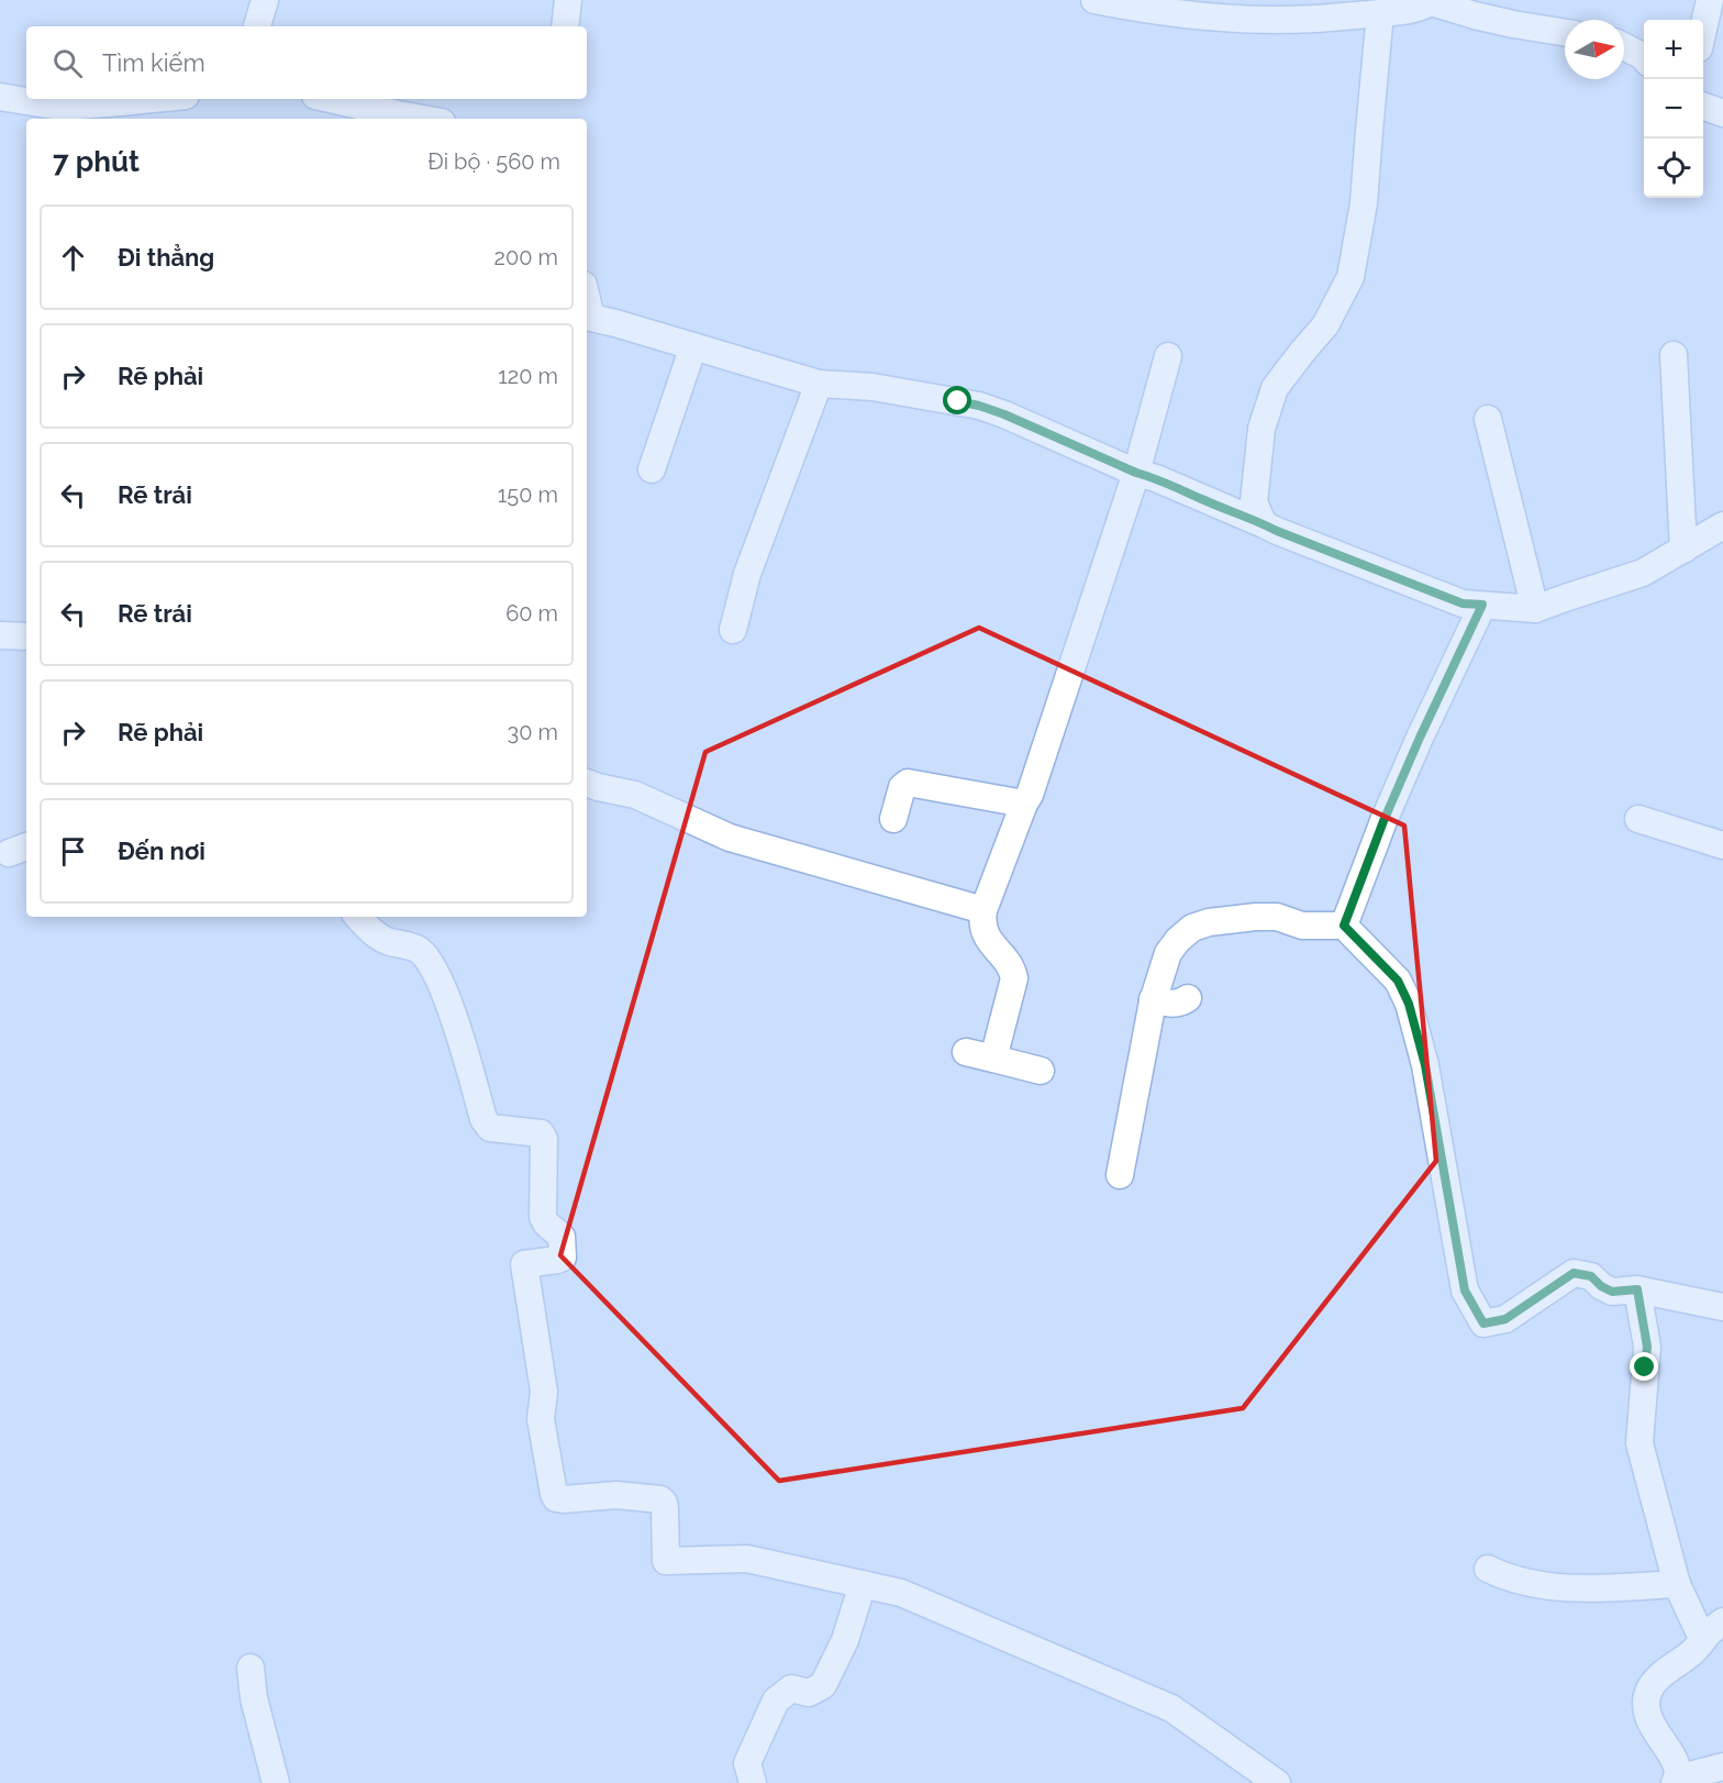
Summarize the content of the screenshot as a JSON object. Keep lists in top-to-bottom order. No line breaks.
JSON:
{"north":"right","page":{"map_buttons":["+","−"],"search":"Tìm kiếm","heading":["7 phút","Đi bộ · 560 m"],"list":[["Đi thẳng","200 m"],["Rẽ phải","120 m"],["Rẽ trái","150 m"],["Rẽ trái","60 m"],["Rẽ phải","30 m"],"Đến nơi"]}}
